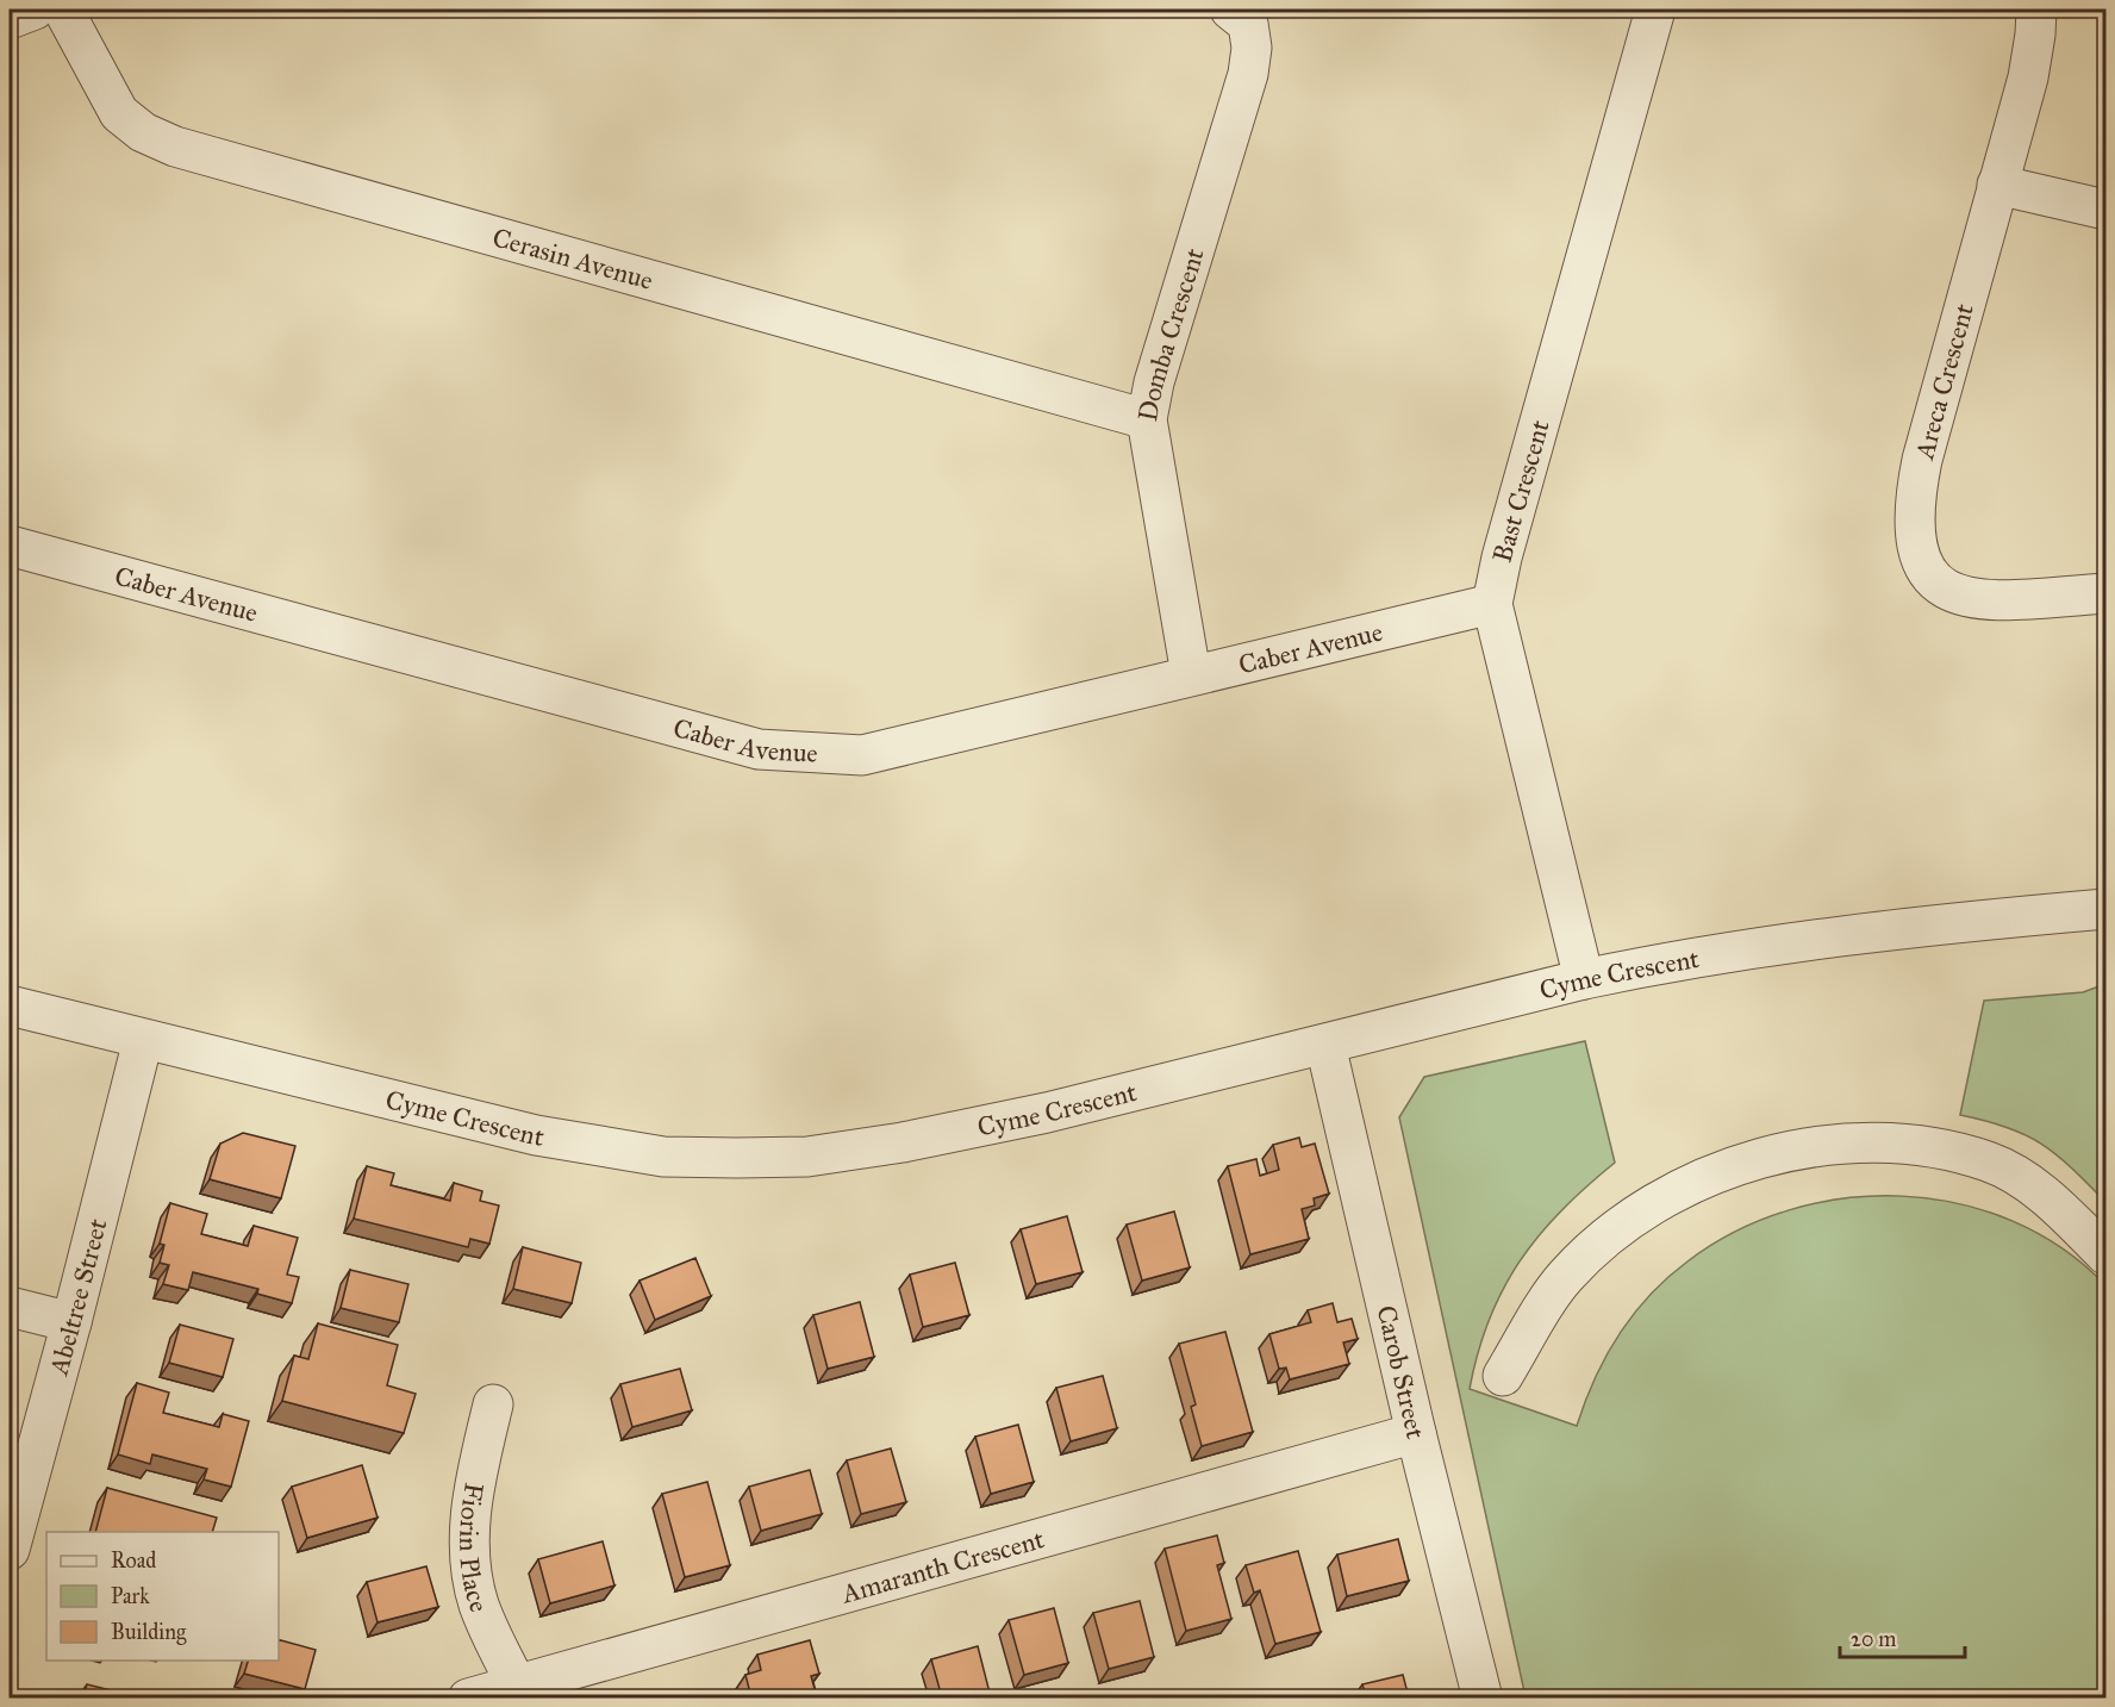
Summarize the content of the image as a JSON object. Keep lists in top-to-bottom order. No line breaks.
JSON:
{"streets":{"street":["Cerasin Avenue","Domba Crescent","Areca Crescent","Bast Crescent","Caber Avenue","Cyme Crescent","Abeltree Street","Carob Street","Fiorin Place","Amaranth Crescent"]},"crossings":[["Cerasin Avenue","Domba Crescent"],["Domba Crescent","Caber Avenue"],["Bast Crescent","Caber Avenue"],["Bast Crescent","Cyme Crescent"],["Cyme Crescent","Abeltree Street"],["Cyme Crescent","Carob Street"],["Carob Street","Amaranth Crescent"],["Fiorin Place","Amaranth Crescent"]],"legend":["Road","Park","Building"],"scale_bar":"20 m"}
